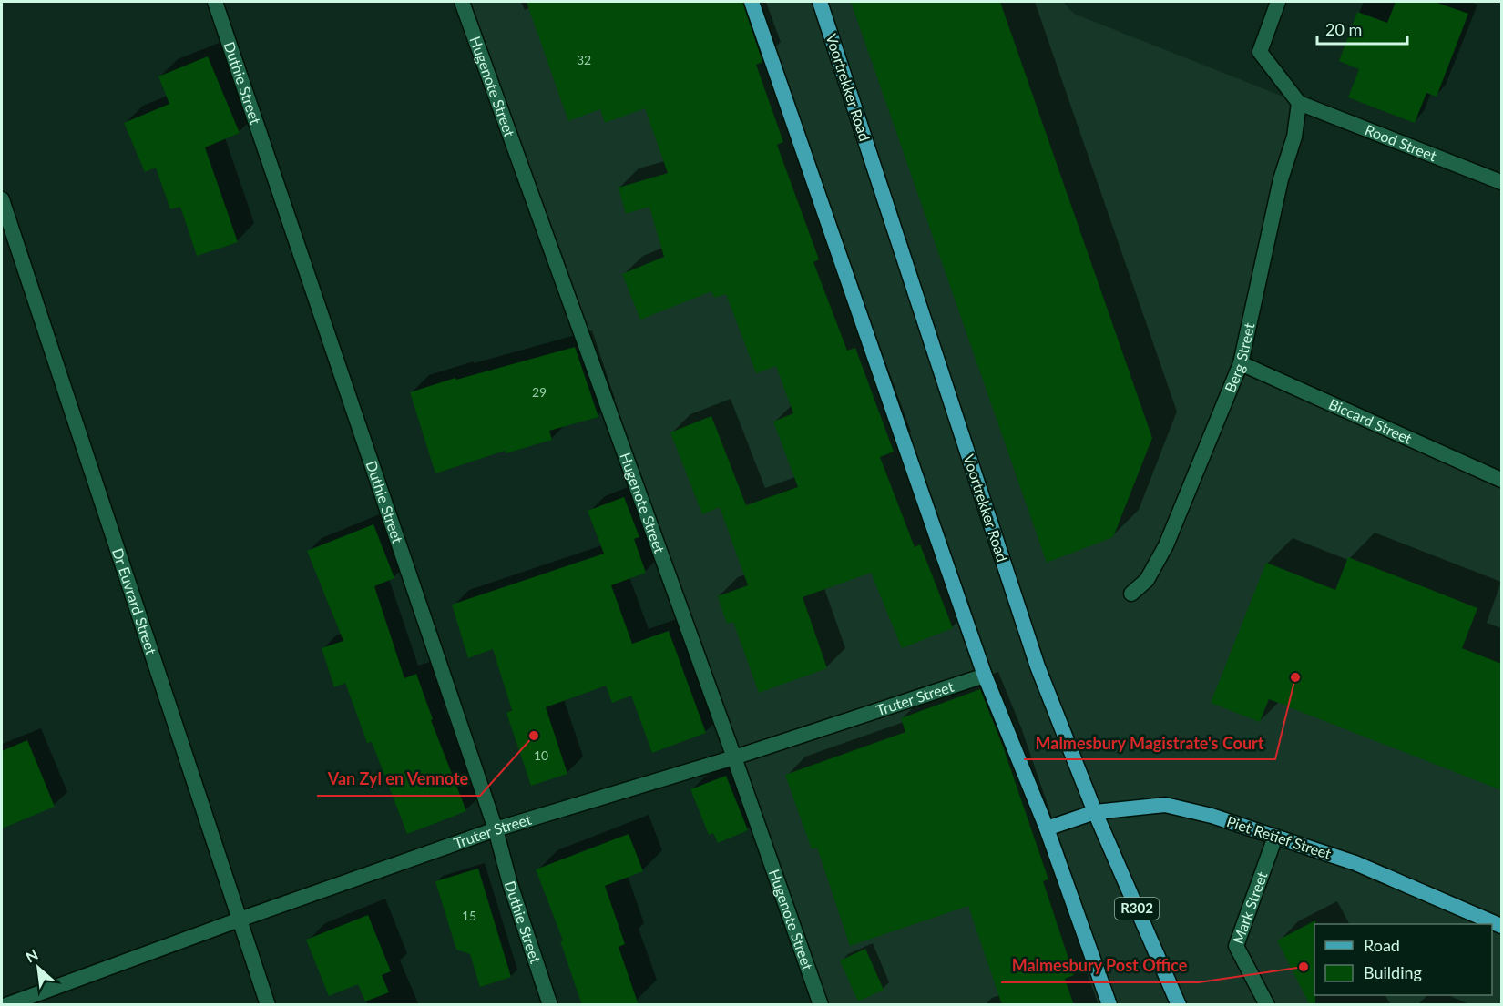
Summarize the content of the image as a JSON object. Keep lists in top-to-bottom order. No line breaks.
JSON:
{"streets":{"main road":["Voortrekker Road","Piet Retief Street","R302"],"street":["Duthie Street","Hugenote Street","Rood Street","Berg Street","Biccard Street","Dr Euvrard Street","Truter Street","Mark Street"]},"crossings":[["Duthie Street","Truter Street"],["Hugenote Street","Truter Street"],["Voortrekker Road","Piet Retief Street"],["Rood Street","Berg Street"],["Berg Street","Biccard Street"],["Dr Euvrard Street","Truter Street"],["Piet Retief Street","Mark Street"]],"places":["Malmesbury Magistrate's Court","Van Zyl en Vennote","Malmesbury Post Office"],"house_numbers":["32","29","10","15"],"legend":["Road","Building"],"scale_bar":"20 m","north":"top left"}
